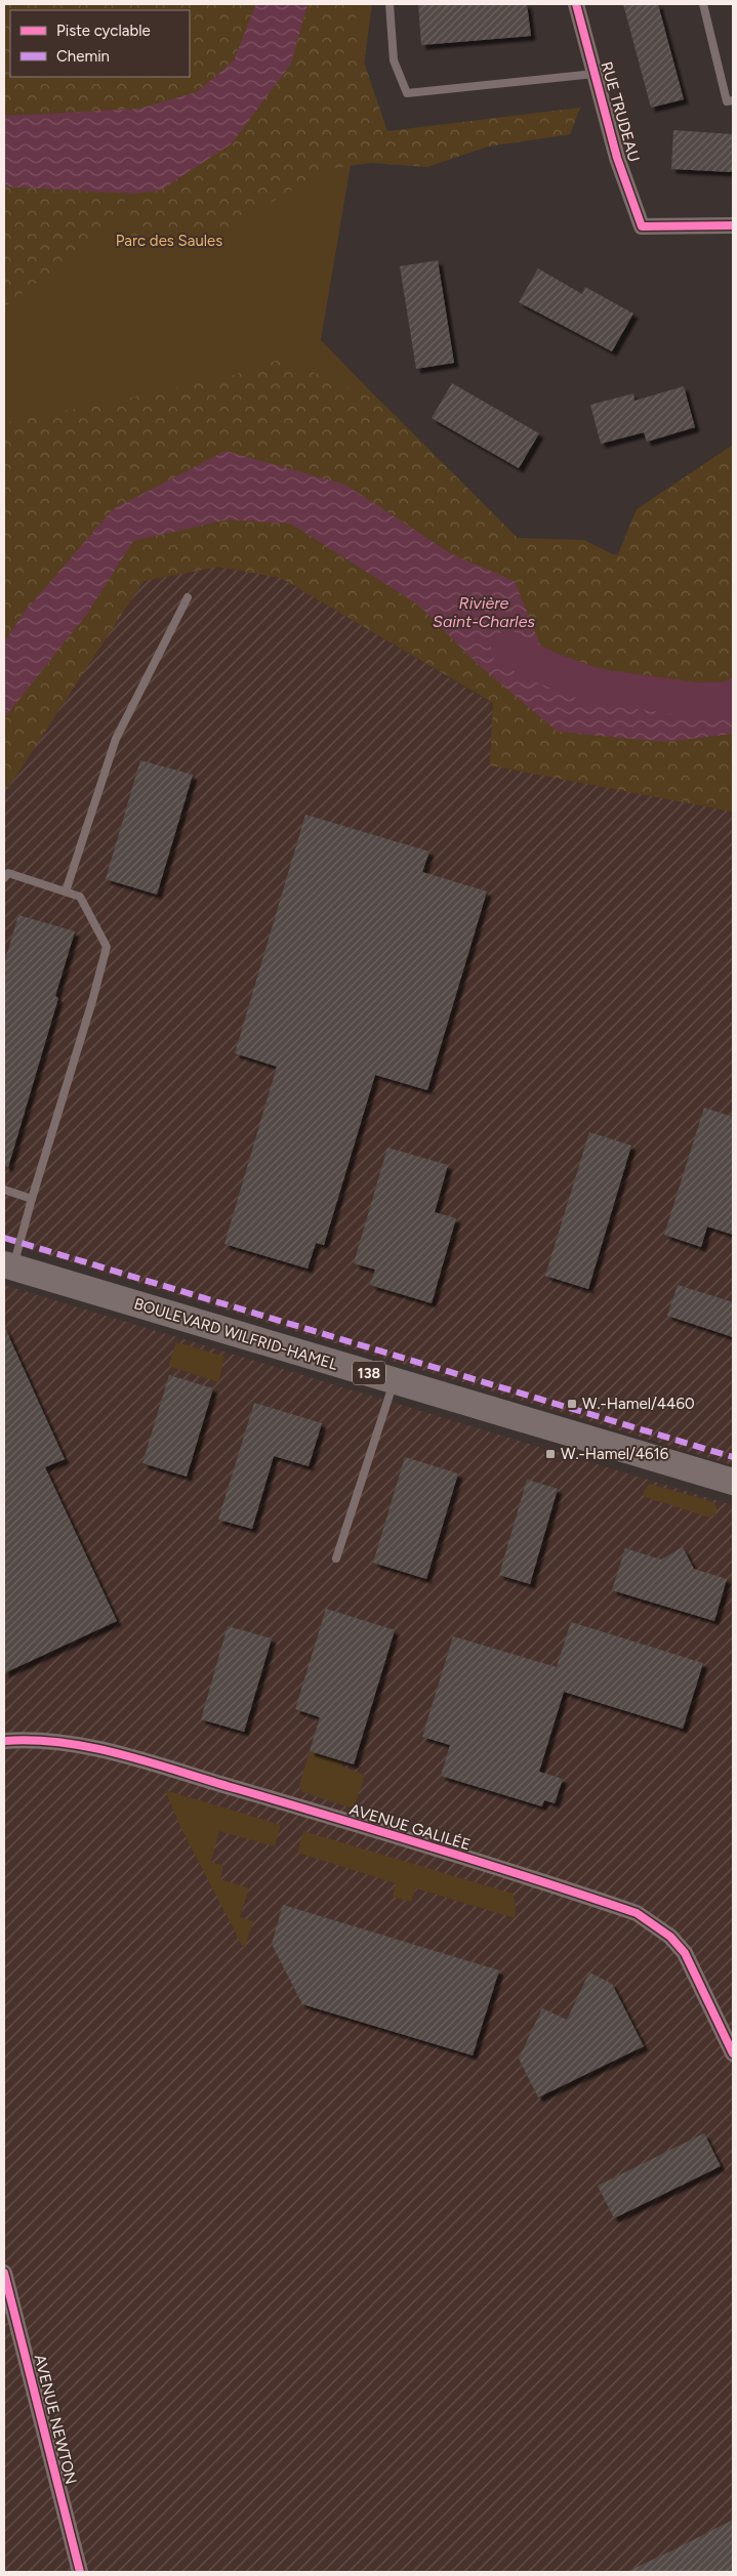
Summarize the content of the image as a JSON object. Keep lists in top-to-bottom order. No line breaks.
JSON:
{"streets":{"main road":["BOULEVARD WILFRID-HAMEL","138"],"street":["RUE TRUDEAU","AVENUE GALILÉE","AVENUE NEWTON"]},"water":["Rivière Saint-Charles"],"parks":["Parc des Saules"],"places":{"transit":["W.-Hamel/4460","W.-Hamel/4616"]},"legend":["Piste cyclable","Chemin"]}
